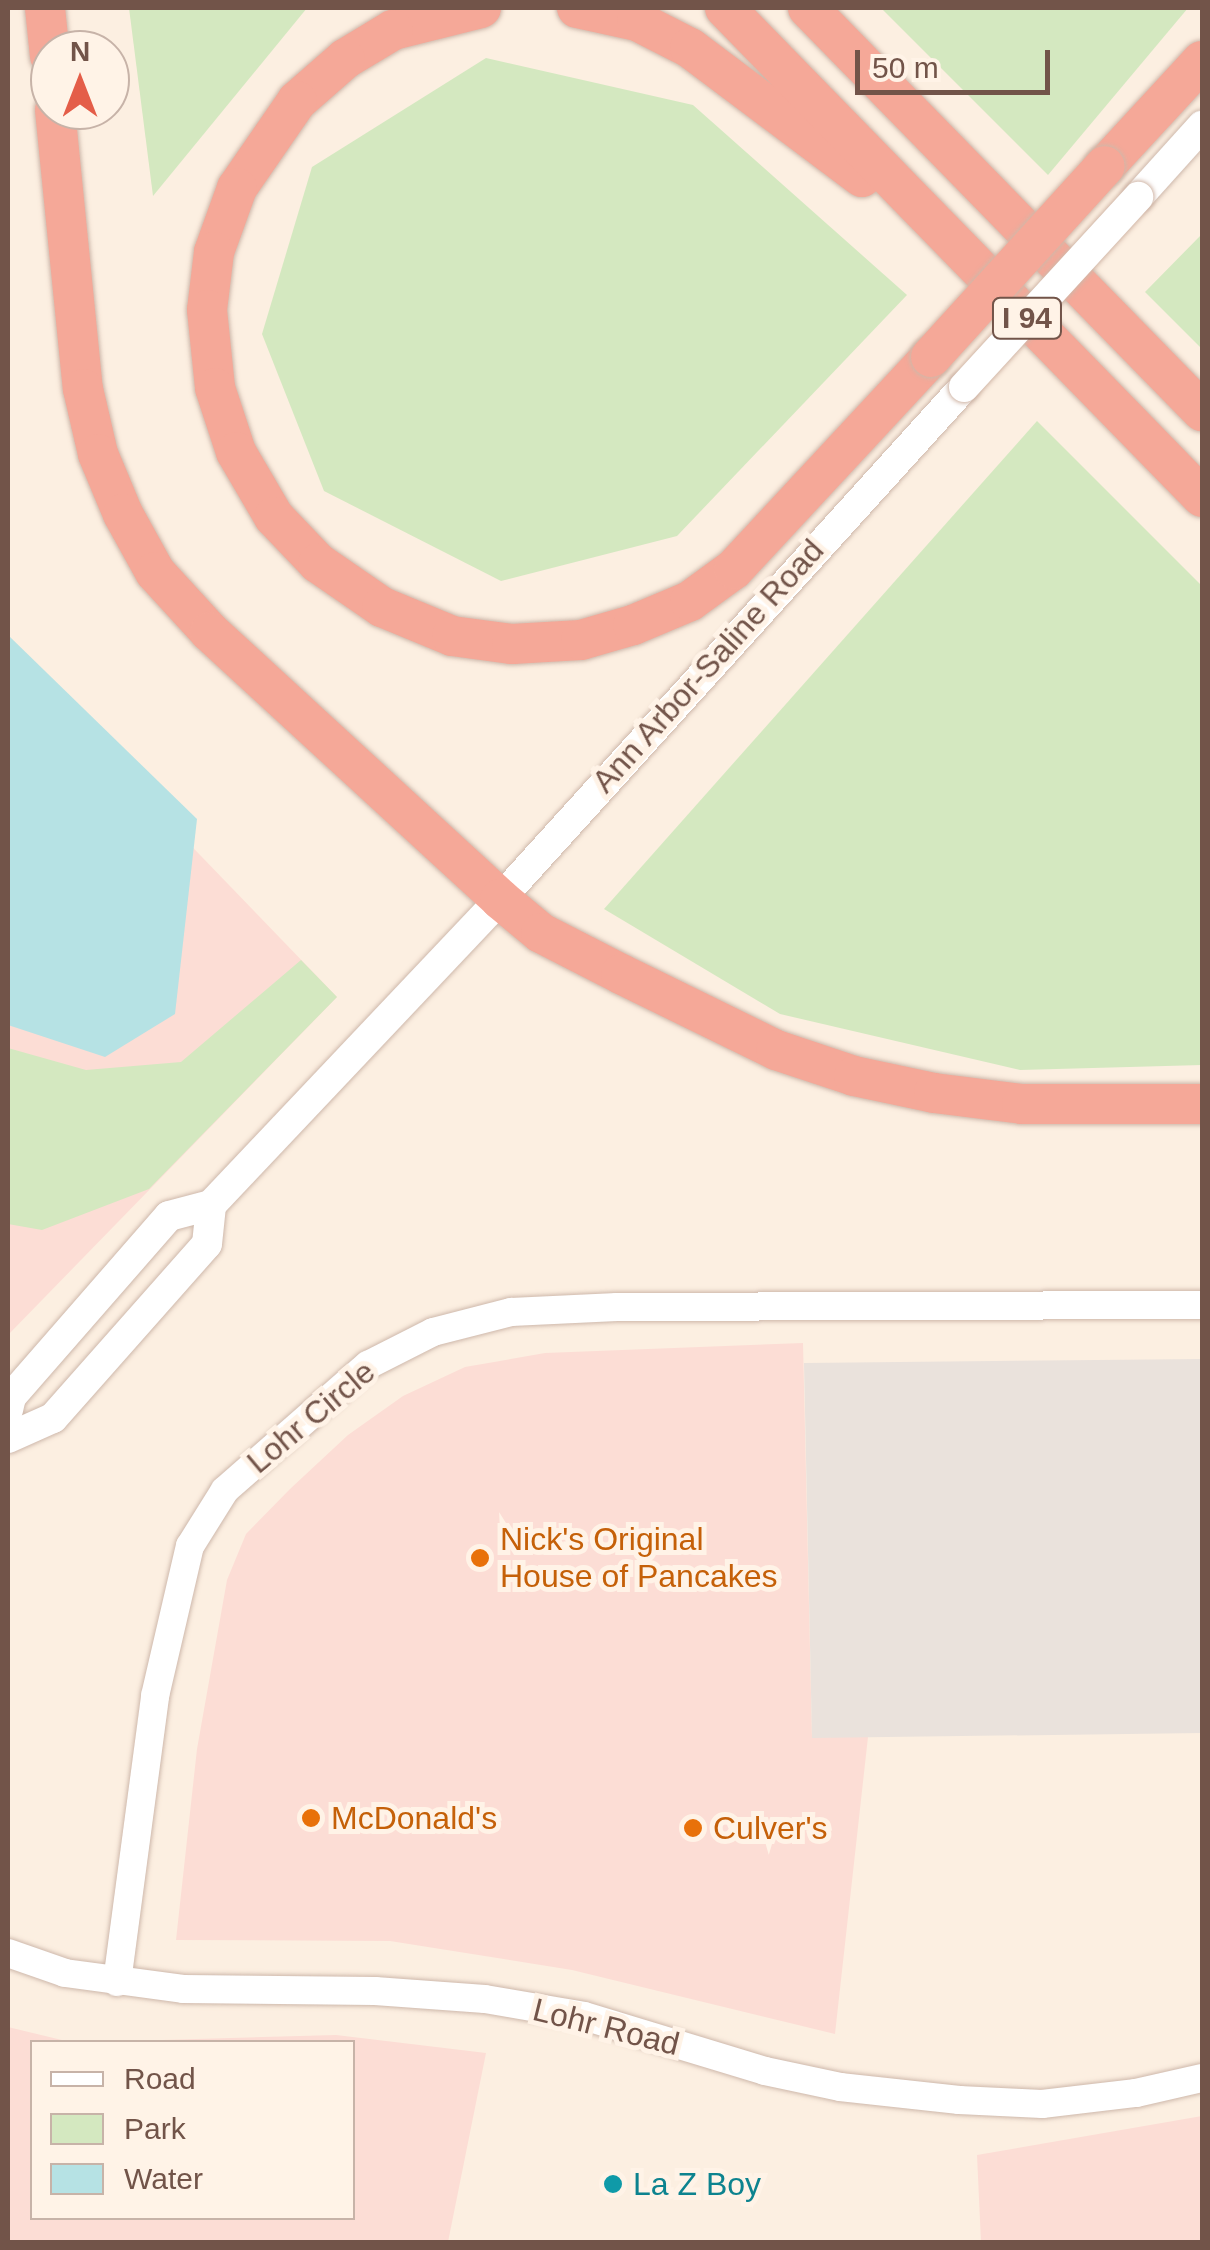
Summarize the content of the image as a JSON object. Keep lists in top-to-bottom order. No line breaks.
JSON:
{"streets":{"highway":["I 94"],"main road":["Ann Arbor-Saline Road"],"street":["Lohr Circle","Lohr Road"]},"crossings":[["Lohr Circle","Lohr Road"]],"places":["Nick's Original House of Pancakes","McDonald's","Culver's","La Z Boy"],"legend":["Road","Park","Water"],"scale_bar":"50 m","north":"top"}
